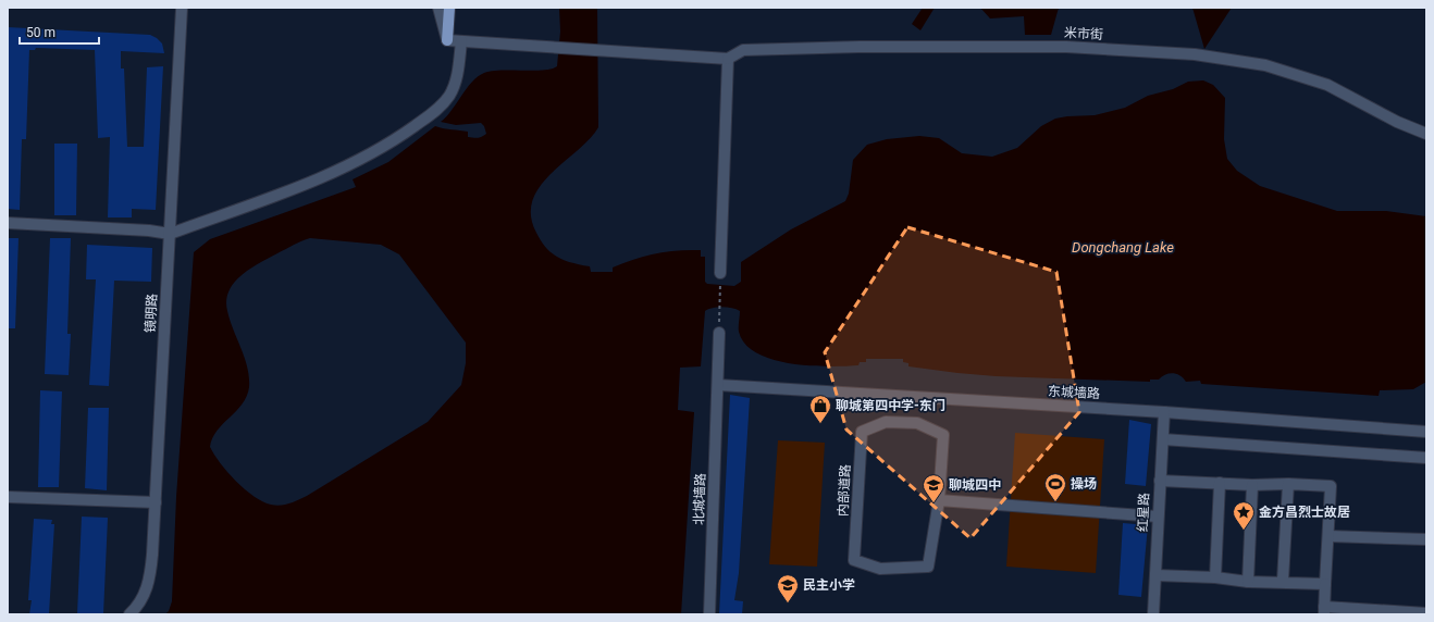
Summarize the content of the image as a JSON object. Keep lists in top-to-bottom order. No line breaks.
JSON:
{"streets":{"street":["米市街","镜明路","东城墙路","内部道路","北城墙路","红星路"]},"crossings":[["东城墙路","北城墙路"],["东城墙路","红星路"]],"water":["Dongchang Lake"],"places":{"shop":["聊城第四中学-东门"],"sports":["操场"],"school or university":["聊城四中","民主小学"],"place":["金方昌烈士故居"]},"scale_bar":"50 m"}
